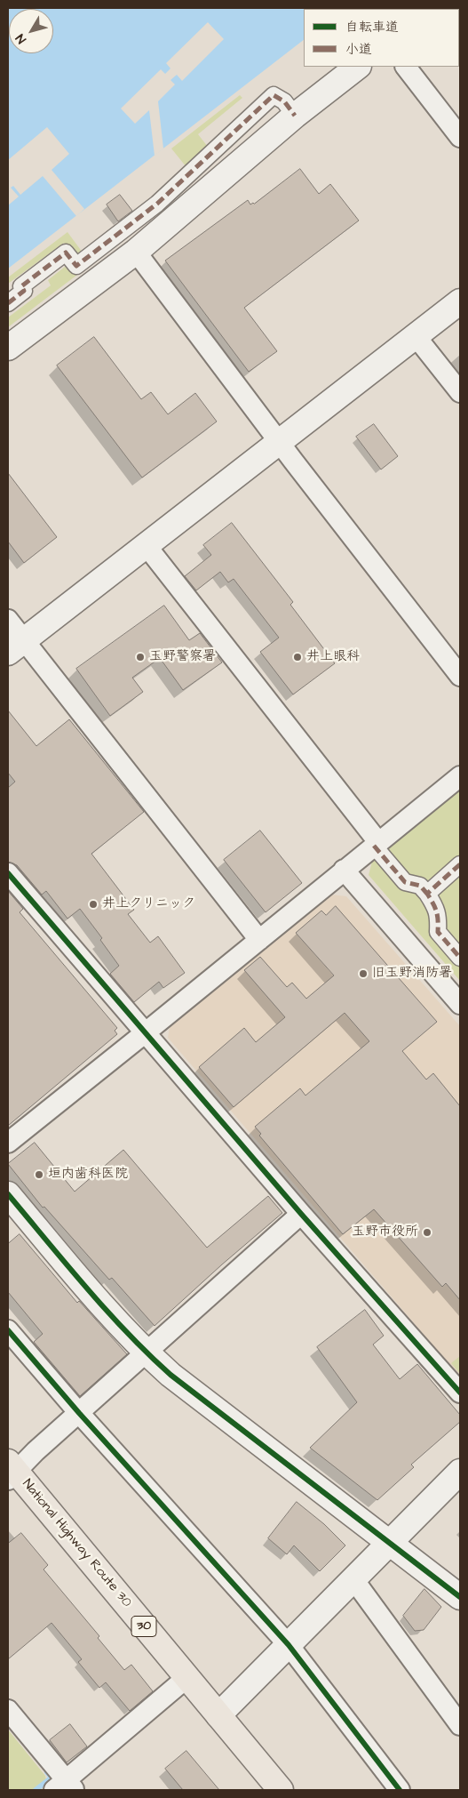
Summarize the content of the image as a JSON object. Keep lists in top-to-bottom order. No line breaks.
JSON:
{"streets":{"highway":["National Highway Route 30","30"]},"places":["玉野警察署","井上眼科","井上クリニック","旧玉野消防署","垣内歯科医院","玉野市役所"],"legend":["自転車道","小道"],"north":"bottom left"}
